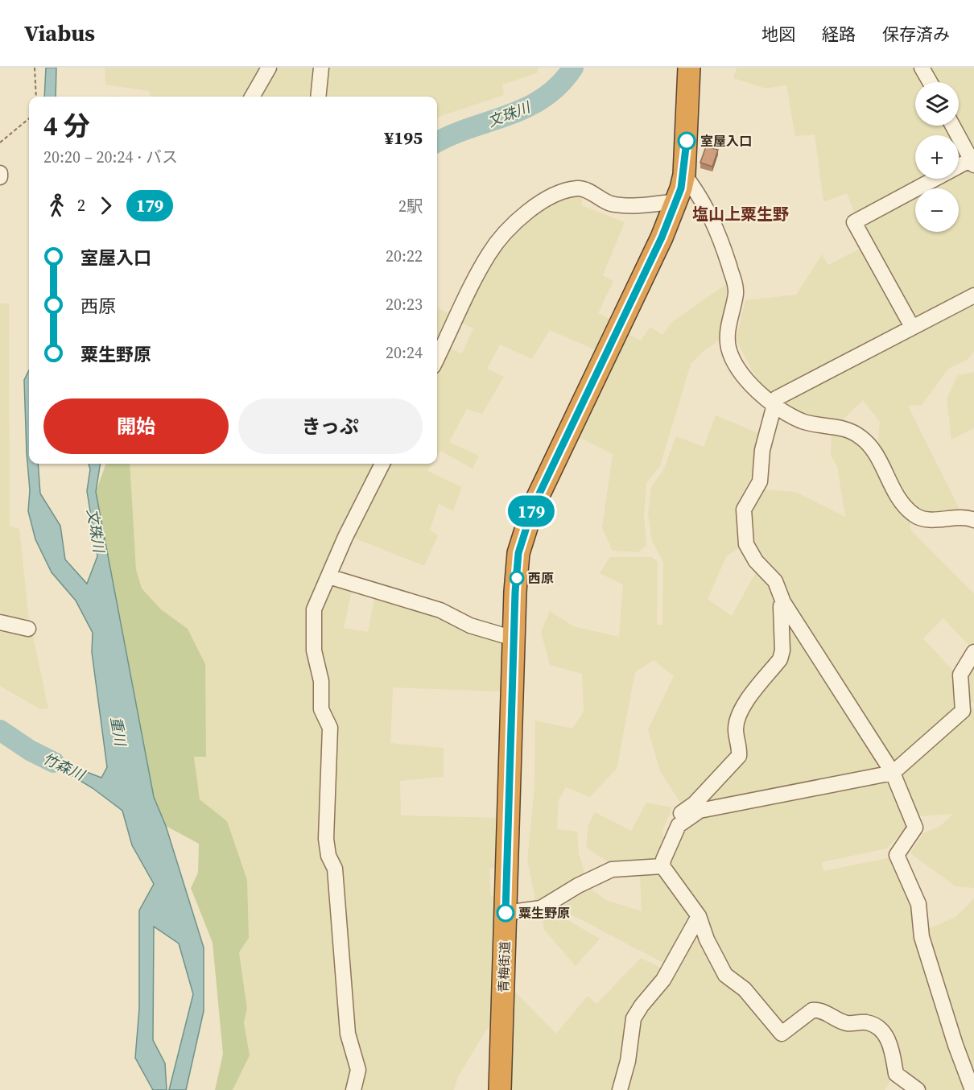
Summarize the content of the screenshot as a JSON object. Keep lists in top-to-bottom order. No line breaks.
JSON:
{"streets":{"highway":["青梅街道"]},"districts":["塩山上粟生野"],"water":["文珠川","重川","竹森川"],"places":["室屋入口","西原","粟生野原"],"lines":["bus line 179"],"page":{"header":"Viabus","nav":["地図","経路","保存済み"],"on_map":"179","map_buttons":["+","−"],"heading":["4 分","20:20 – 20:24 · バス","¥195"],"legs":["2","179","2駅"],"list":[{"name":"室屋入口","value":"20:22"},{"name":"西原","value":"20:23"},{"name":"粟生野原","value":"20:24"}],"buttons":["開始","きっぷ"]}}
